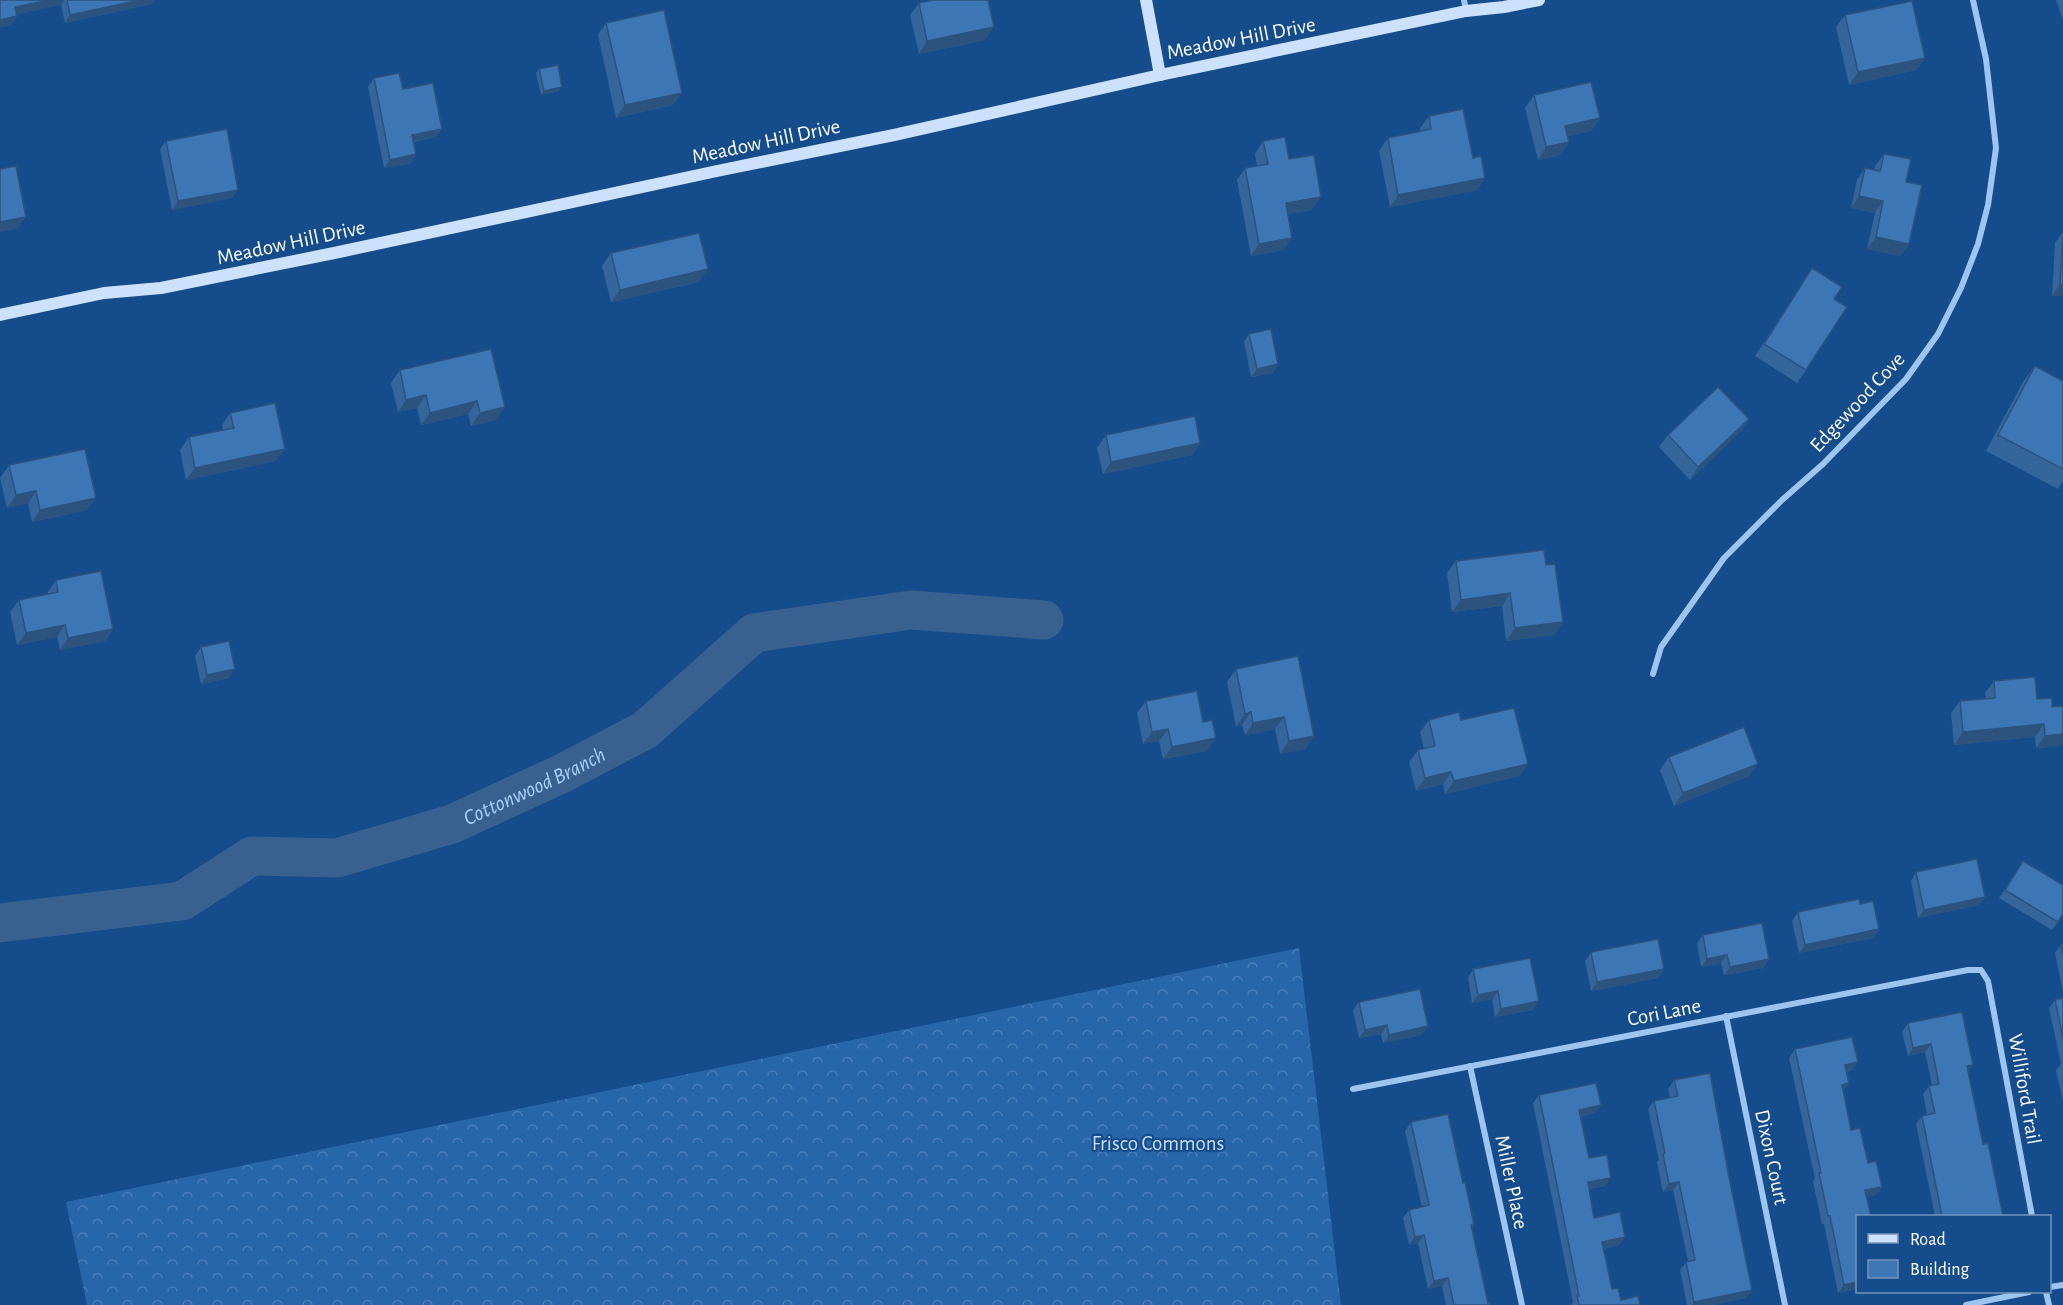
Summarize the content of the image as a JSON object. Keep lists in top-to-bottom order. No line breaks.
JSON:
{"streets":{"street":["Meadow Hill Drive","Edgewood Cove","Cori Lane","Williford Trail","Dixon Court","Miller Place"]},"crossings":[["Cori Lane","Williford Trail"],["Cori Lane","Dixon Court"],["Cori Lane","Miller Place"]],"water":["Cottonwood Branch"],"parks":["Frisco Commons"],"legend":["Road","Building"]}
